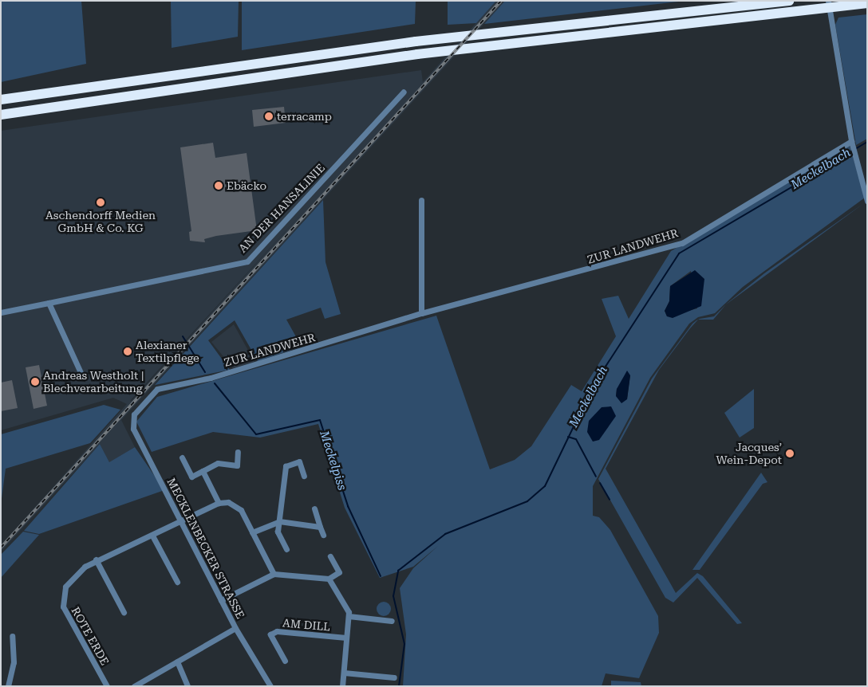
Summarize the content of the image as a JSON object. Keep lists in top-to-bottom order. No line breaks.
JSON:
{"streets":{"street":["AN DER HANSALINIE","ZUR LANDWEHR","MECKLENBECKER STRASSE","AM DILL","ROTE ERDE"]},"crossings":[["ZUR LANDWEHR","MECKLENBECKER STRASSE"],["MECKLENBECKER STRASSE","ROTE ERDE"]],"water":["Meckelbach","Meckelpiss"],"places":["terracamp","Ebäcko","Aschendorff Medien GmbH & Co. KG","Alexianer Textilpflege","Andreas Westholt | Blechverarbeitung","Jacques’ Wein-Depot"]}
